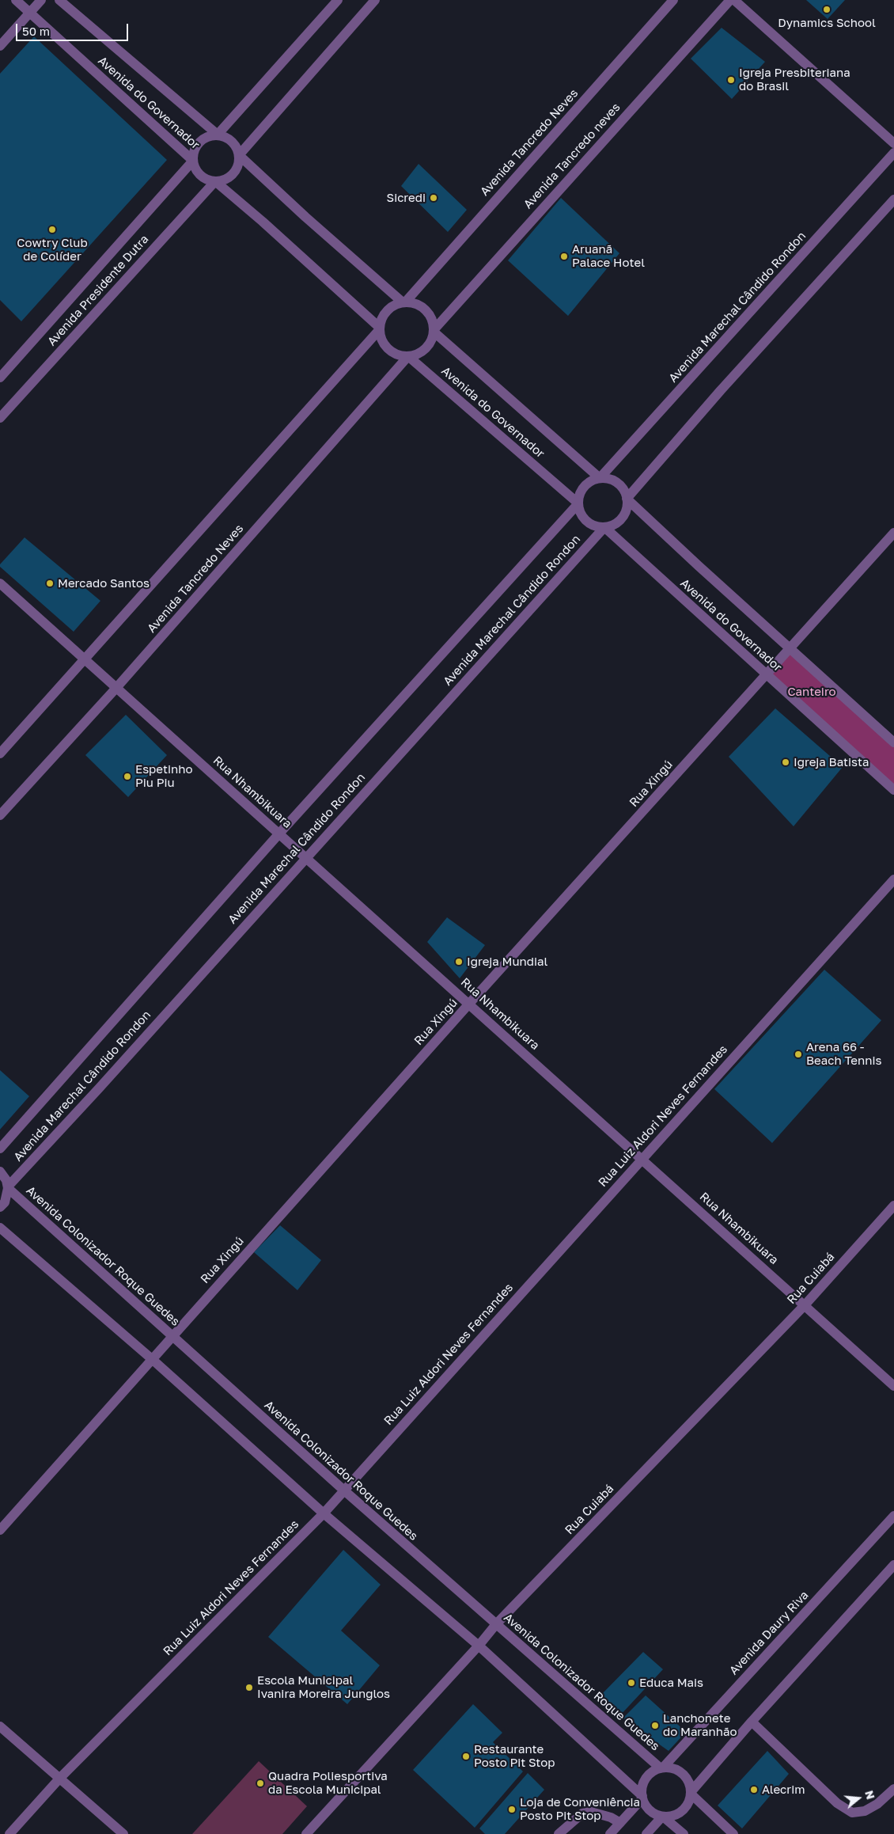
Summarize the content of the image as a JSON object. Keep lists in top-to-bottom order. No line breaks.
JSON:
{"streets":{"street":["Avenida do Governador","Avenida Tancredo Neves","Avenida Tancredo neves","Avenida Presidente Dutra","Avenida Marechal Cândido Rondon","Rua Xingú","Rua Nhambikuara","Rua Luiz Aldori Neves Fernandes","Avenida Colonizador Roque Guedes","Rua Cuiabá","Avenida Daury Riva"]},"crossings":[["Avenida do Governador","Avenida Tancredo Neves"],["Avenida do Governador","Avenida Tancredo neves"],["Avenida do Governador","Avenida Presidente Dutra"],["Avenida do Governador","Avenida Marechal Cândido Rondon"],["Avenida do Governador","Rua Xingú"],["Avenida Tancredo Neves","Avenida Tancredo neves"],["Avenida Tancredo Neves","Rua Nhambikuara"],["Avenida Marechal Cândido Rondon","Rua Nhambikuara"],["Avenida Marechal Cândido Rondon","Avenida Colonizador Roque Guedes"],["Rua Xingú","Rua Nhambikuara"],["Rua Xingú","Avenida Colonizador Roque Guedes"],["Rua Nhambikuara","Rua Luiz Aldori Neves Fernandes"],["Rua Nhambikuara","Rua Cuiabá"],["Rua Luiz Aldori Neves Fernandes","Avenida Colonizador Roque Guedes"],["Avenida Colonizador Roque Guedes","Rua Cuiabá"],["Avenida Colonizador Roque Guedes","Avenida Daury Riva"]],"parks":["Canteiro"],"places":["Dynamics School","Igreja Presbiteriana do Brasil","Sicredi","Cowtry Club de Colíder","Aruanã Palace Hotel","Mercado Santos","Igreja Batista","Espetinho Piu Piu","Igreja Mundial","Arena 66 - Beach Tennis","Educa Mais","Escola Municipal Ivanira Moreira Junglos","Lanchonete do Maranhão","Restaurante Posto Pit Stop","Quadra Poliesportiva da Escola Municipal","Alecrim","Loja de Conveniência Posto Pit Stop"],"scale_bar":"50 m","north":"right"}
